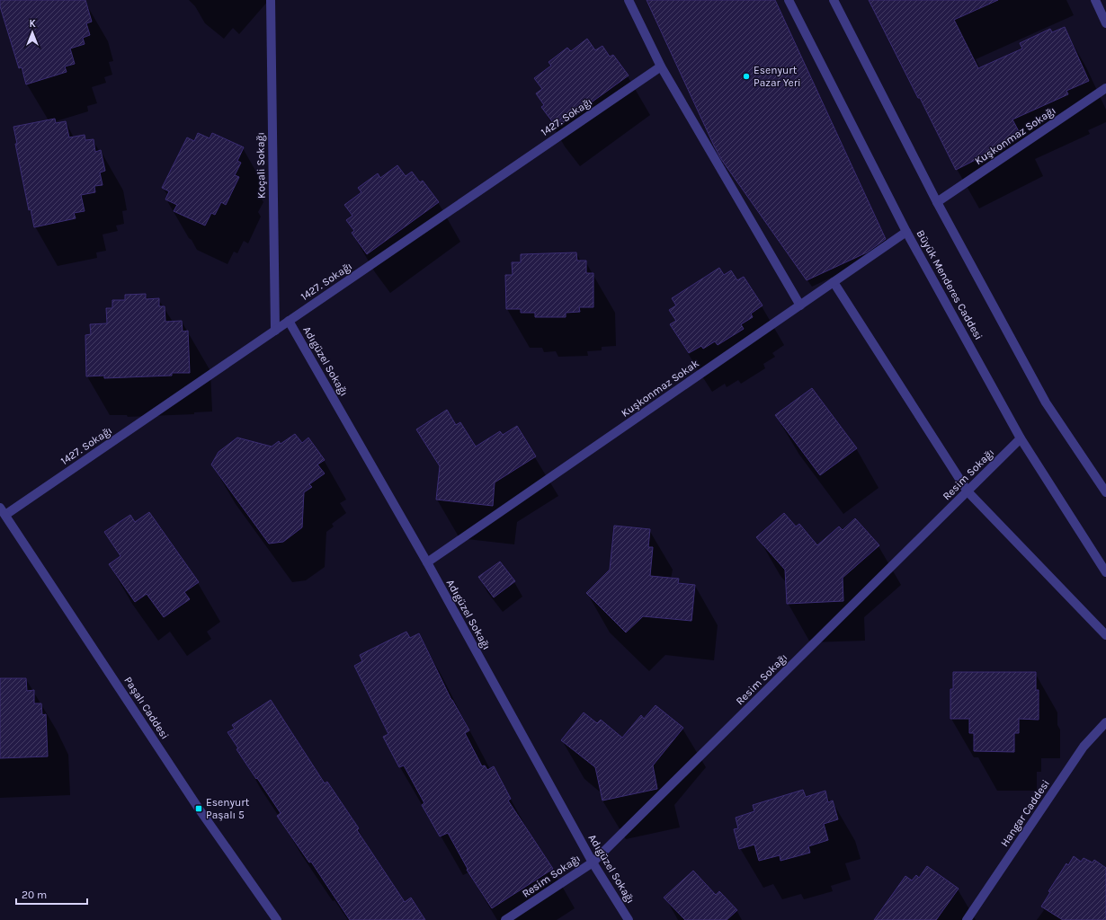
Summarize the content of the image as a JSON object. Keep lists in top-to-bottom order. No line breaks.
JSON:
{"streets":{"street":["1427. Sokağı","Kuşkonmaz Sokağı","Koçali Sokağı","Büyük Menderes Caddesi","Adıgüzel Sokağı","Kuşkonmaz Sokak","Resim Sokağı","Paşalı Caddesi","Hangar Caddesi"]},"crossings":[["1427. Sokağı","Koçali Sokağı"],["1427. Sokağı","Adıgüzel Sokağı"],["1427. Sokağı","Paşalı Caddesi"],["Büyük Menderes Caddesi","Kuşkonmaz Sokak"],["Büyük Menderes Caddesi","Resim Sokağı"],["Adıgüzel Sokağı","Kuşkonmaz Sokak"],["Adıgüzel Sokağı","Resim Sokağı"]],"places":{"other":["Esenyurt Pazar Yeri"],"transit":["Esenyurt Paşalı 5"]},"scale_bar":"20 m","north":"top"}
